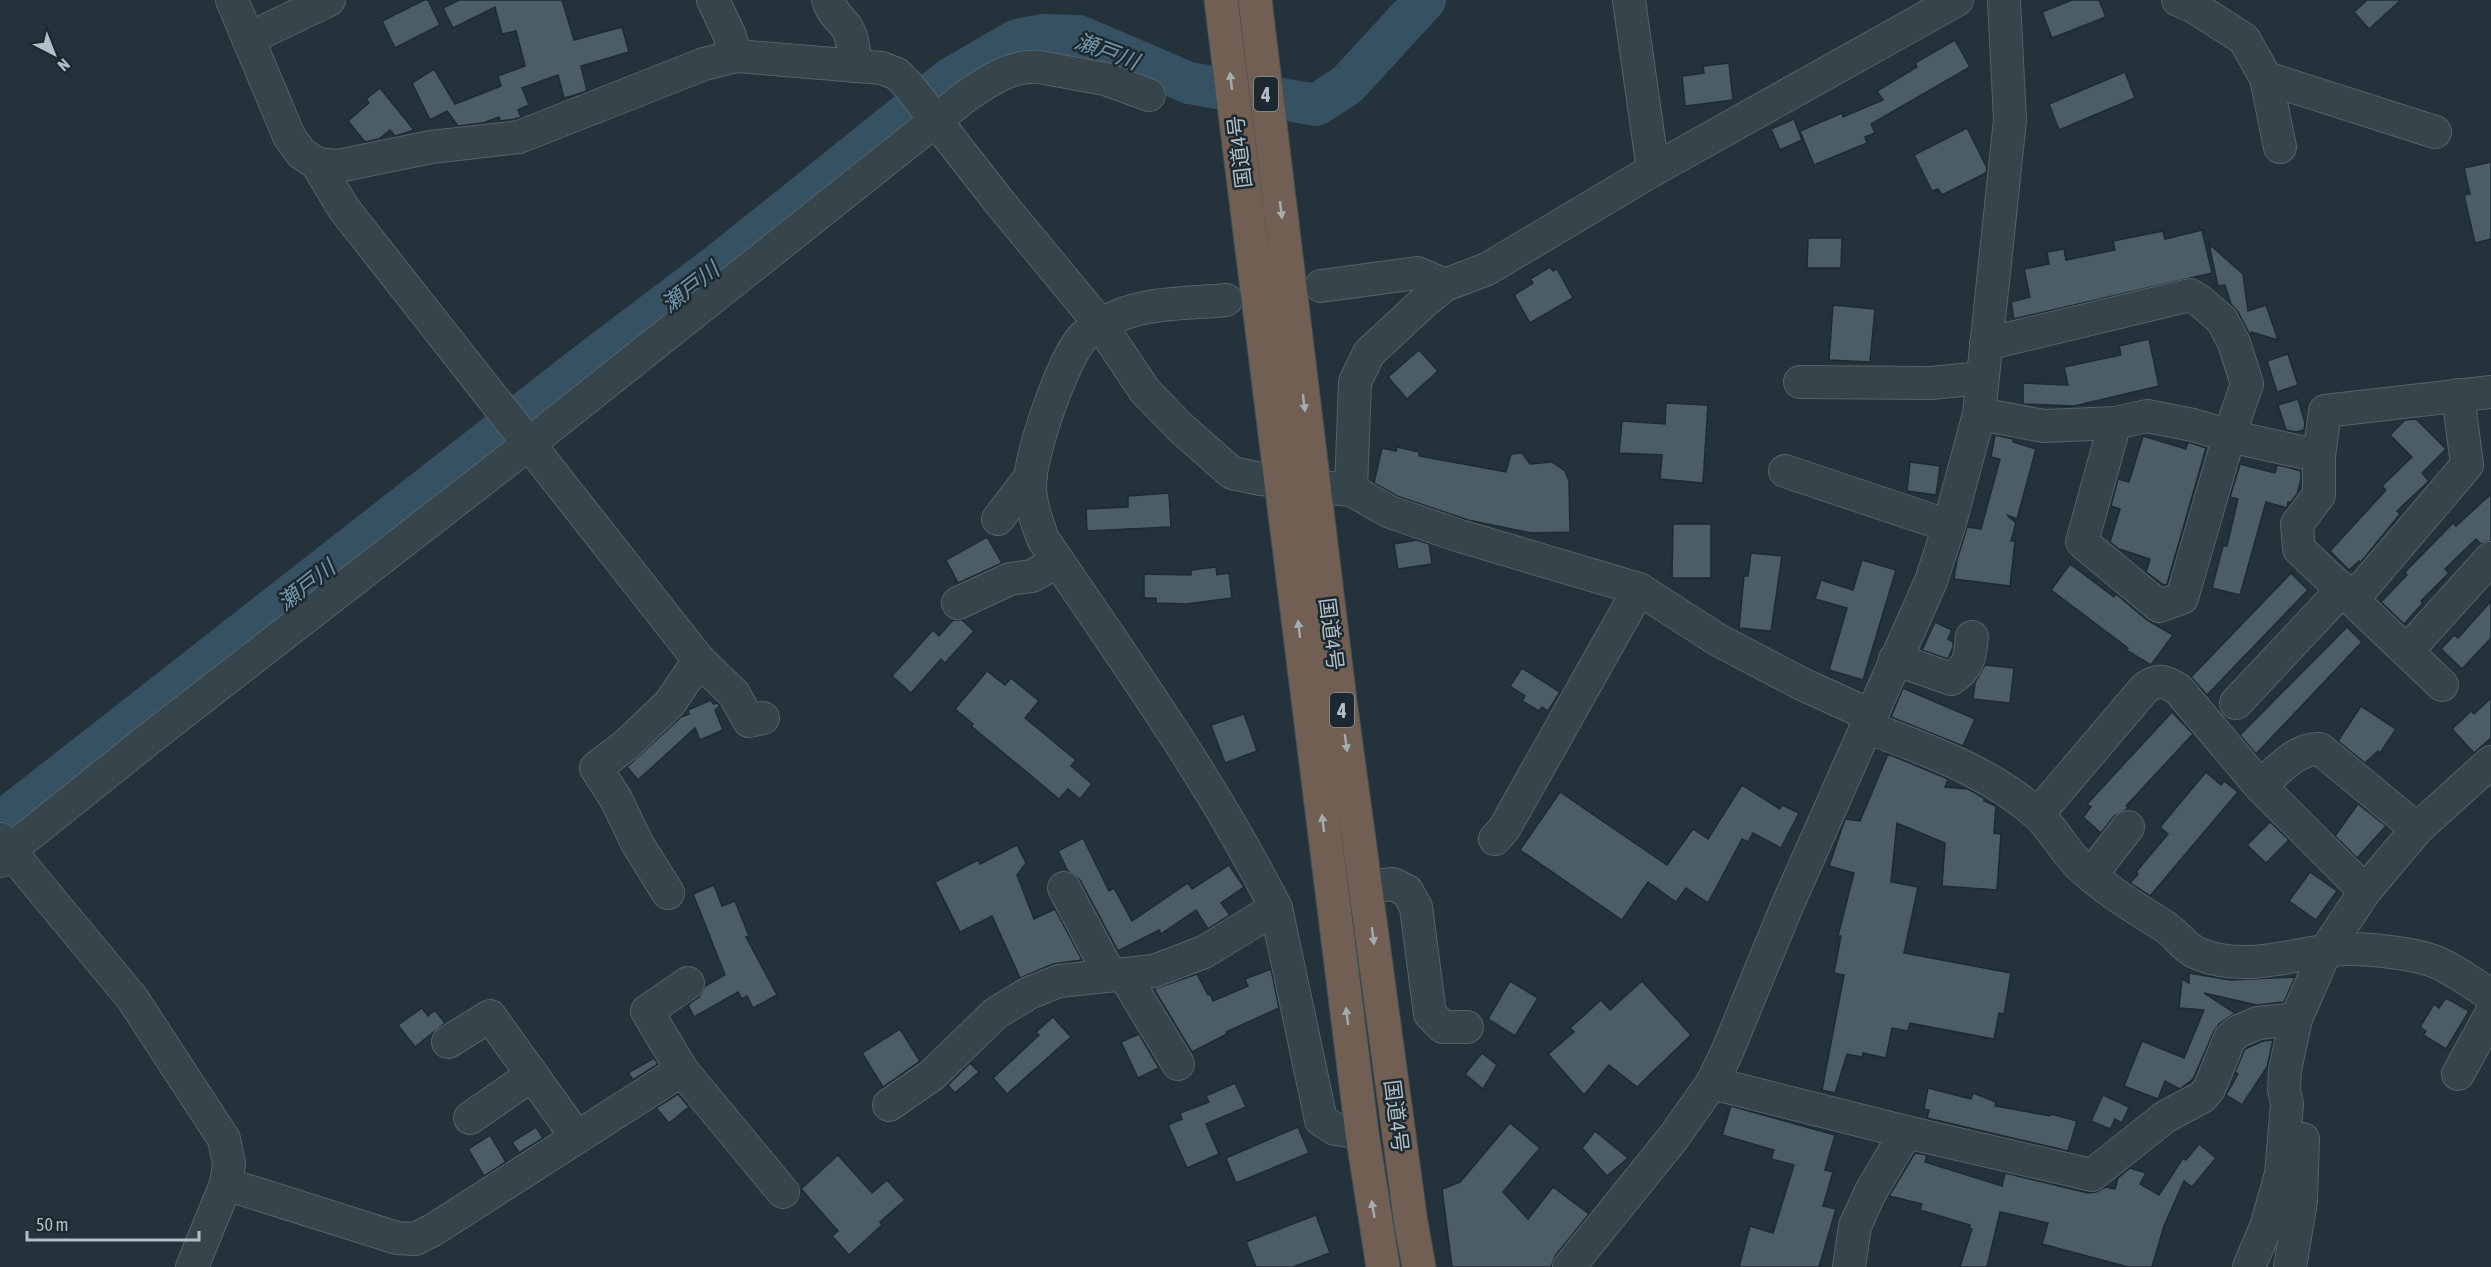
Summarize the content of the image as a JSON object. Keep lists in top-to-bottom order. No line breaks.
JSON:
{"streets":{"highway":["4","国道4号"]},"water":["瀬戸川"],"scale_bar":"50 m","north":"bottom right"}
